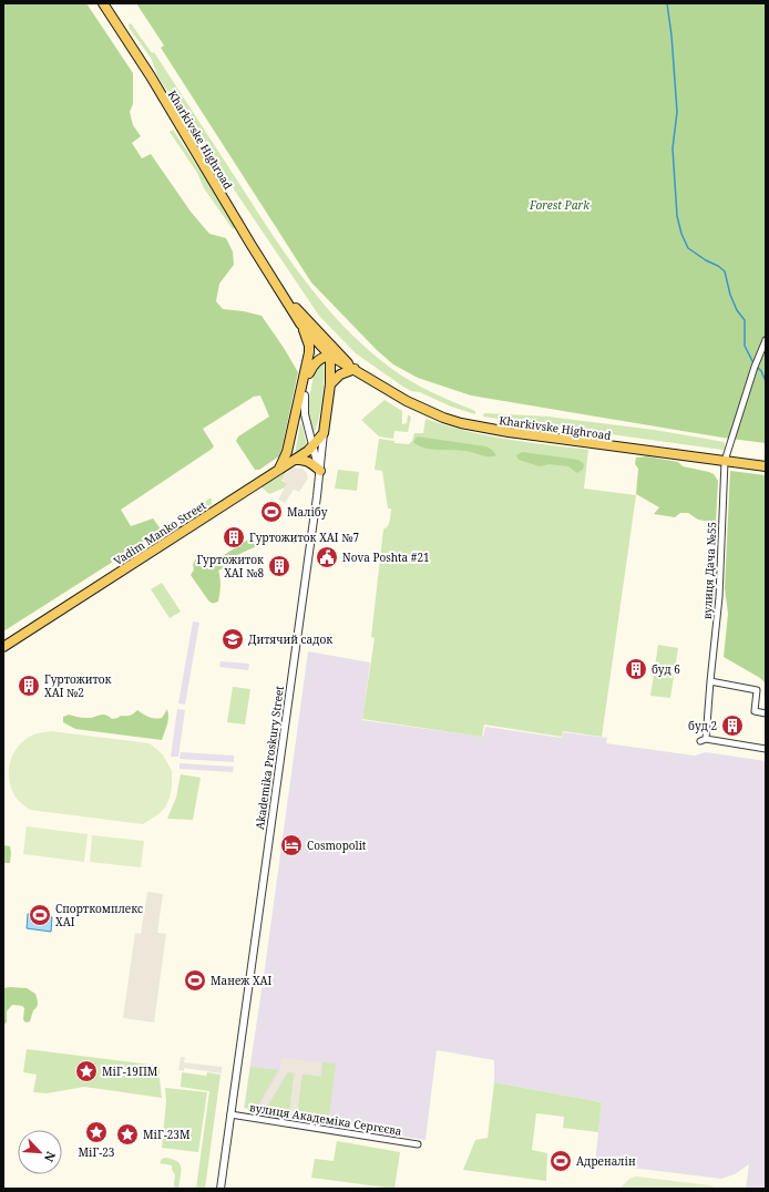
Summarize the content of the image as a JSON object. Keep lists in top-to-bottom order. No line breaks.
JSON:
{"streets":{"main road":["Kharkivske Highroad","Vadim Manko Street","Akademika Proskury Street"],"street":["вулиця Дача №55","вулиця Академіка Сергєєва"]},"crossings":[["Kharkivske Highroad","вулиця Дача №55"],["Kharkivske Highroad","Akademika Proskury Street"],["Vadim Manko Street","Akademika Proskury Street"],["Akademika Proskury Street","вулиця Академіка Сергєєва"]],"parks":["Forest Park"],"places":{"sports":["Малібу","Спорткомплекс ХАІ","Манеж ХАІ","Адреналін"],"building":["Гуртожиток ХАІ №7","Гуртожиток ХАІ №8","буд 6","Гуртожиток ХАІ №2","буд 2"],"public building":["Nova Poshta #21"],"school or university":["Дитячий садок"],"hotel":["Cosmopolit"],"place":["МіГ-19ПМ","МіГ-23","МіГ-23М"]},"north":"bottom right"}
